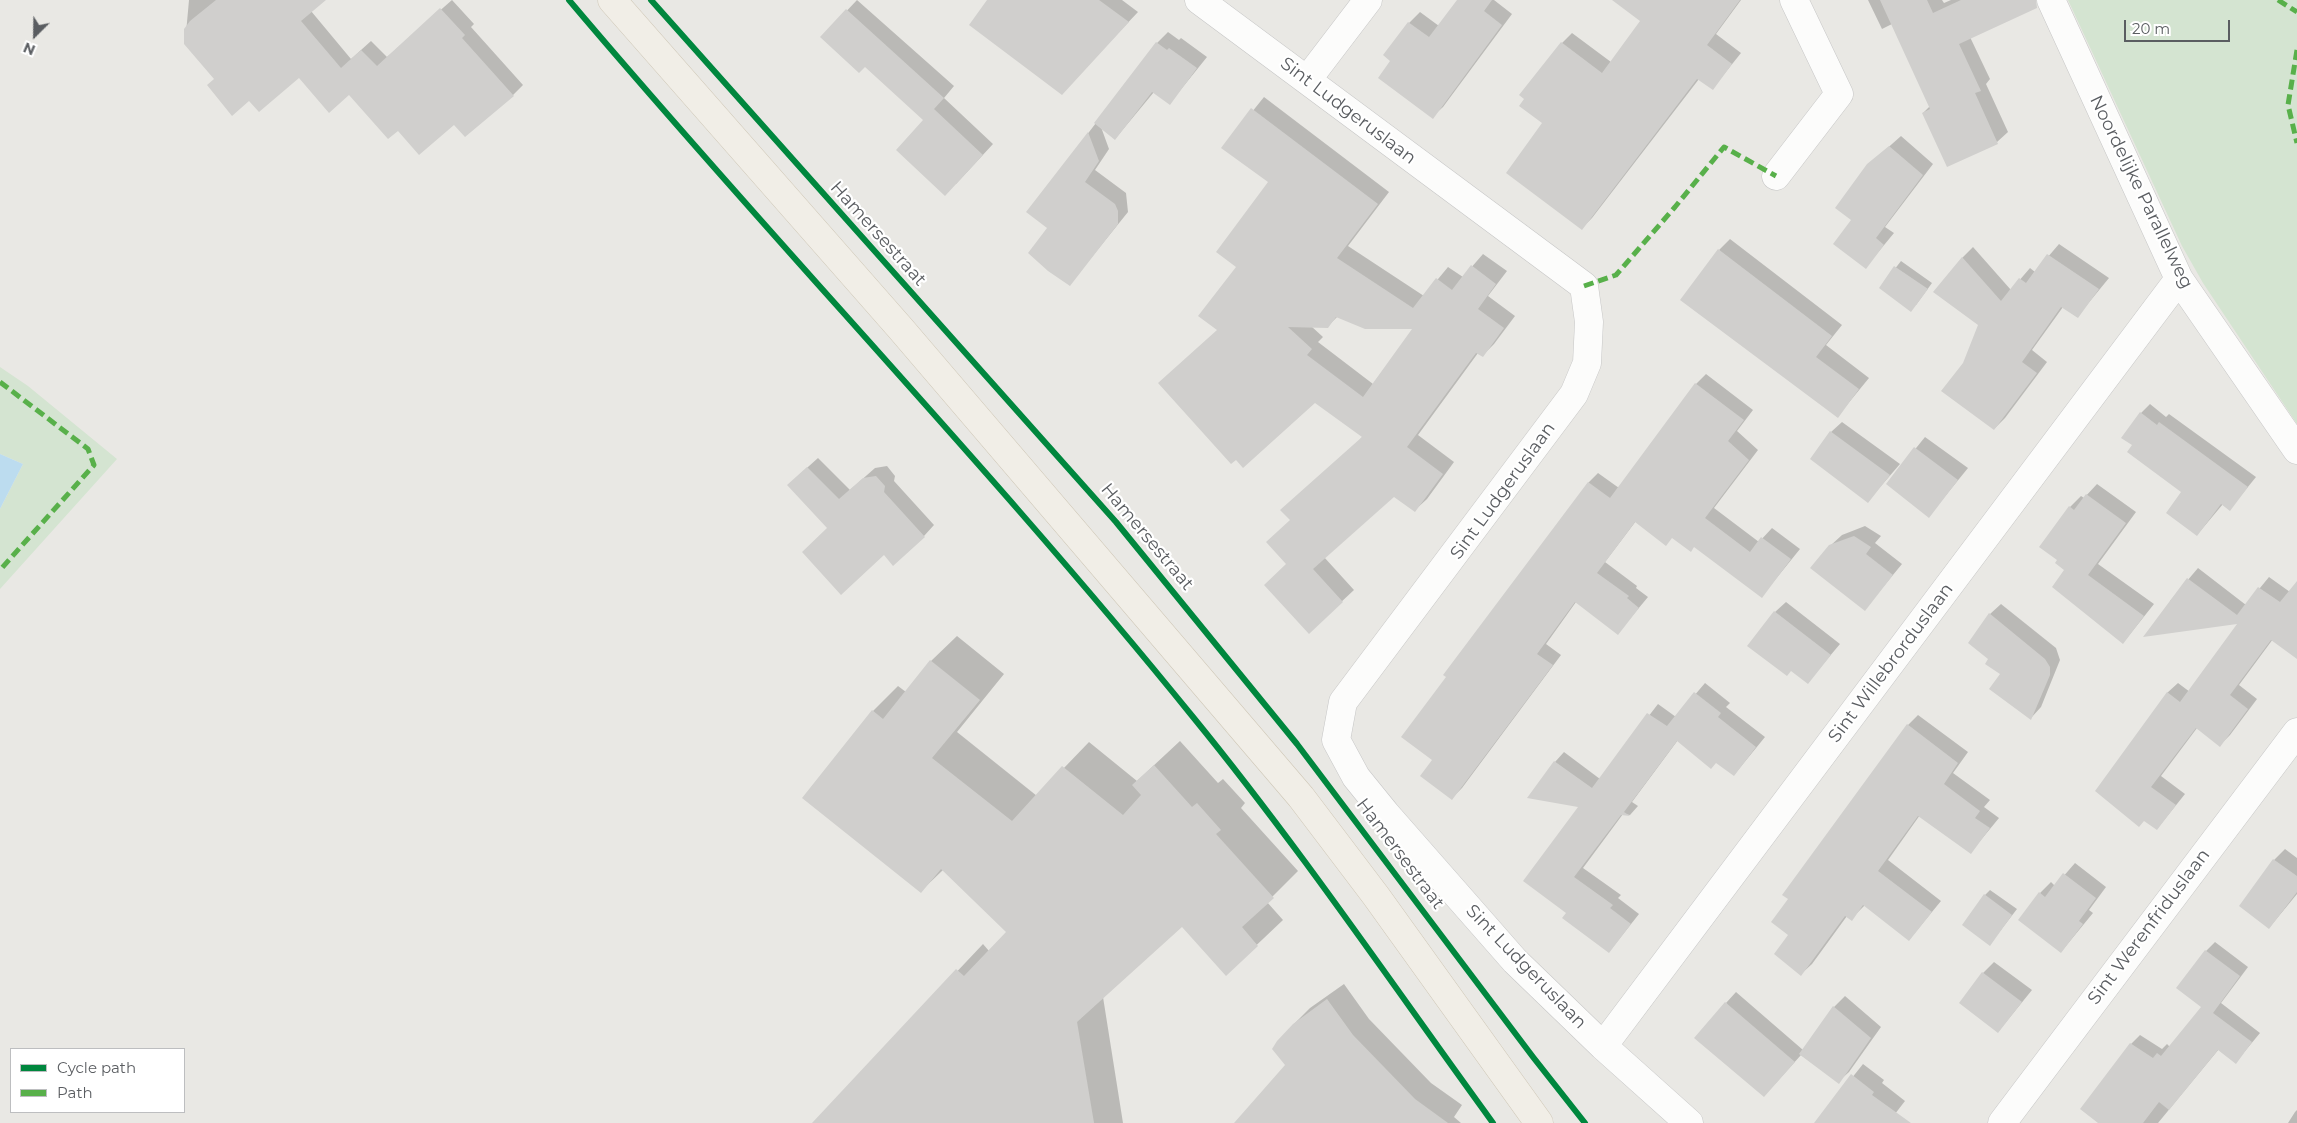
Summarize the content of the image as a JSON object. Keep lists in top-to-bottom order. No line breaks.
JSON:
{"streets":{"street":["Sint Ludgeruslaan","Noordelijke Parallelweg","Sint Willebrorduslaan","Sint Werenfriduslaan"],"cycle path":["Hamersestraat"]},"crossings":[["Sint Ludgeruslaan","Sint Willebrorduslaan"],["Noordelijke Parallelweg","Sint Willebrorduslaan"]],"legend":["Cycle path","Path"],"scale_bar":"20 m","north":"bottom left"}
